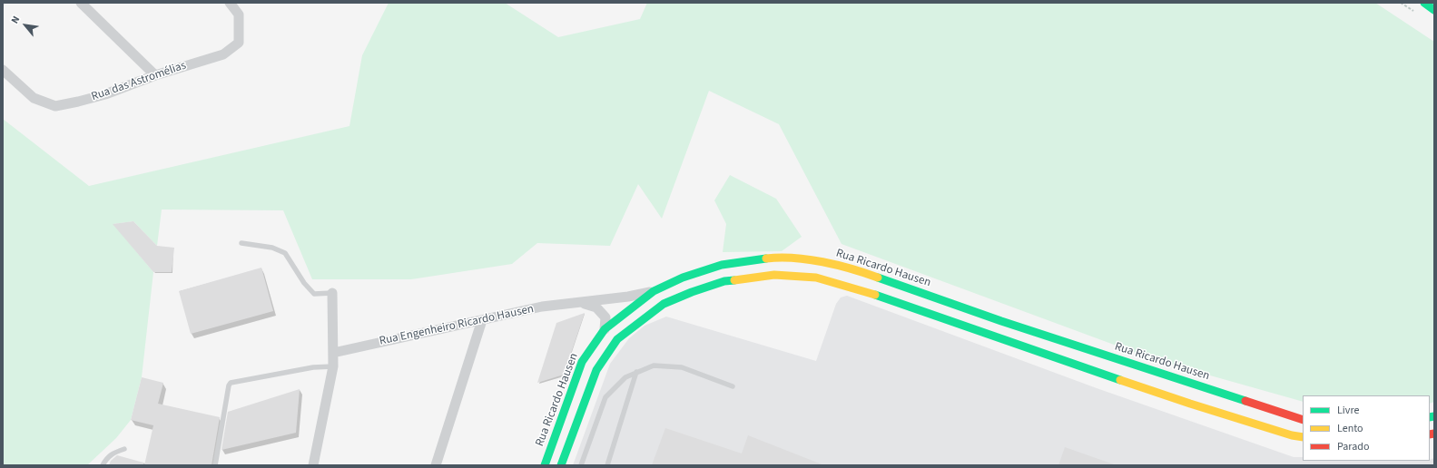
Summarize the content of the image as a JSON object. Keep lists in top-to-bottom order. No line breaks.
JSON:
{"streets":{"street":["Rua das Astromélias","Rua Ricardo Hausen","Rua Engenheiro Ricardo Hausen"]},"crossings":[["Rua Ricardo Hausen","Rua Engenheiro Ricardo Hausen"]],"legend":["Livre","Lento","Parado"],"north":"top left"}
